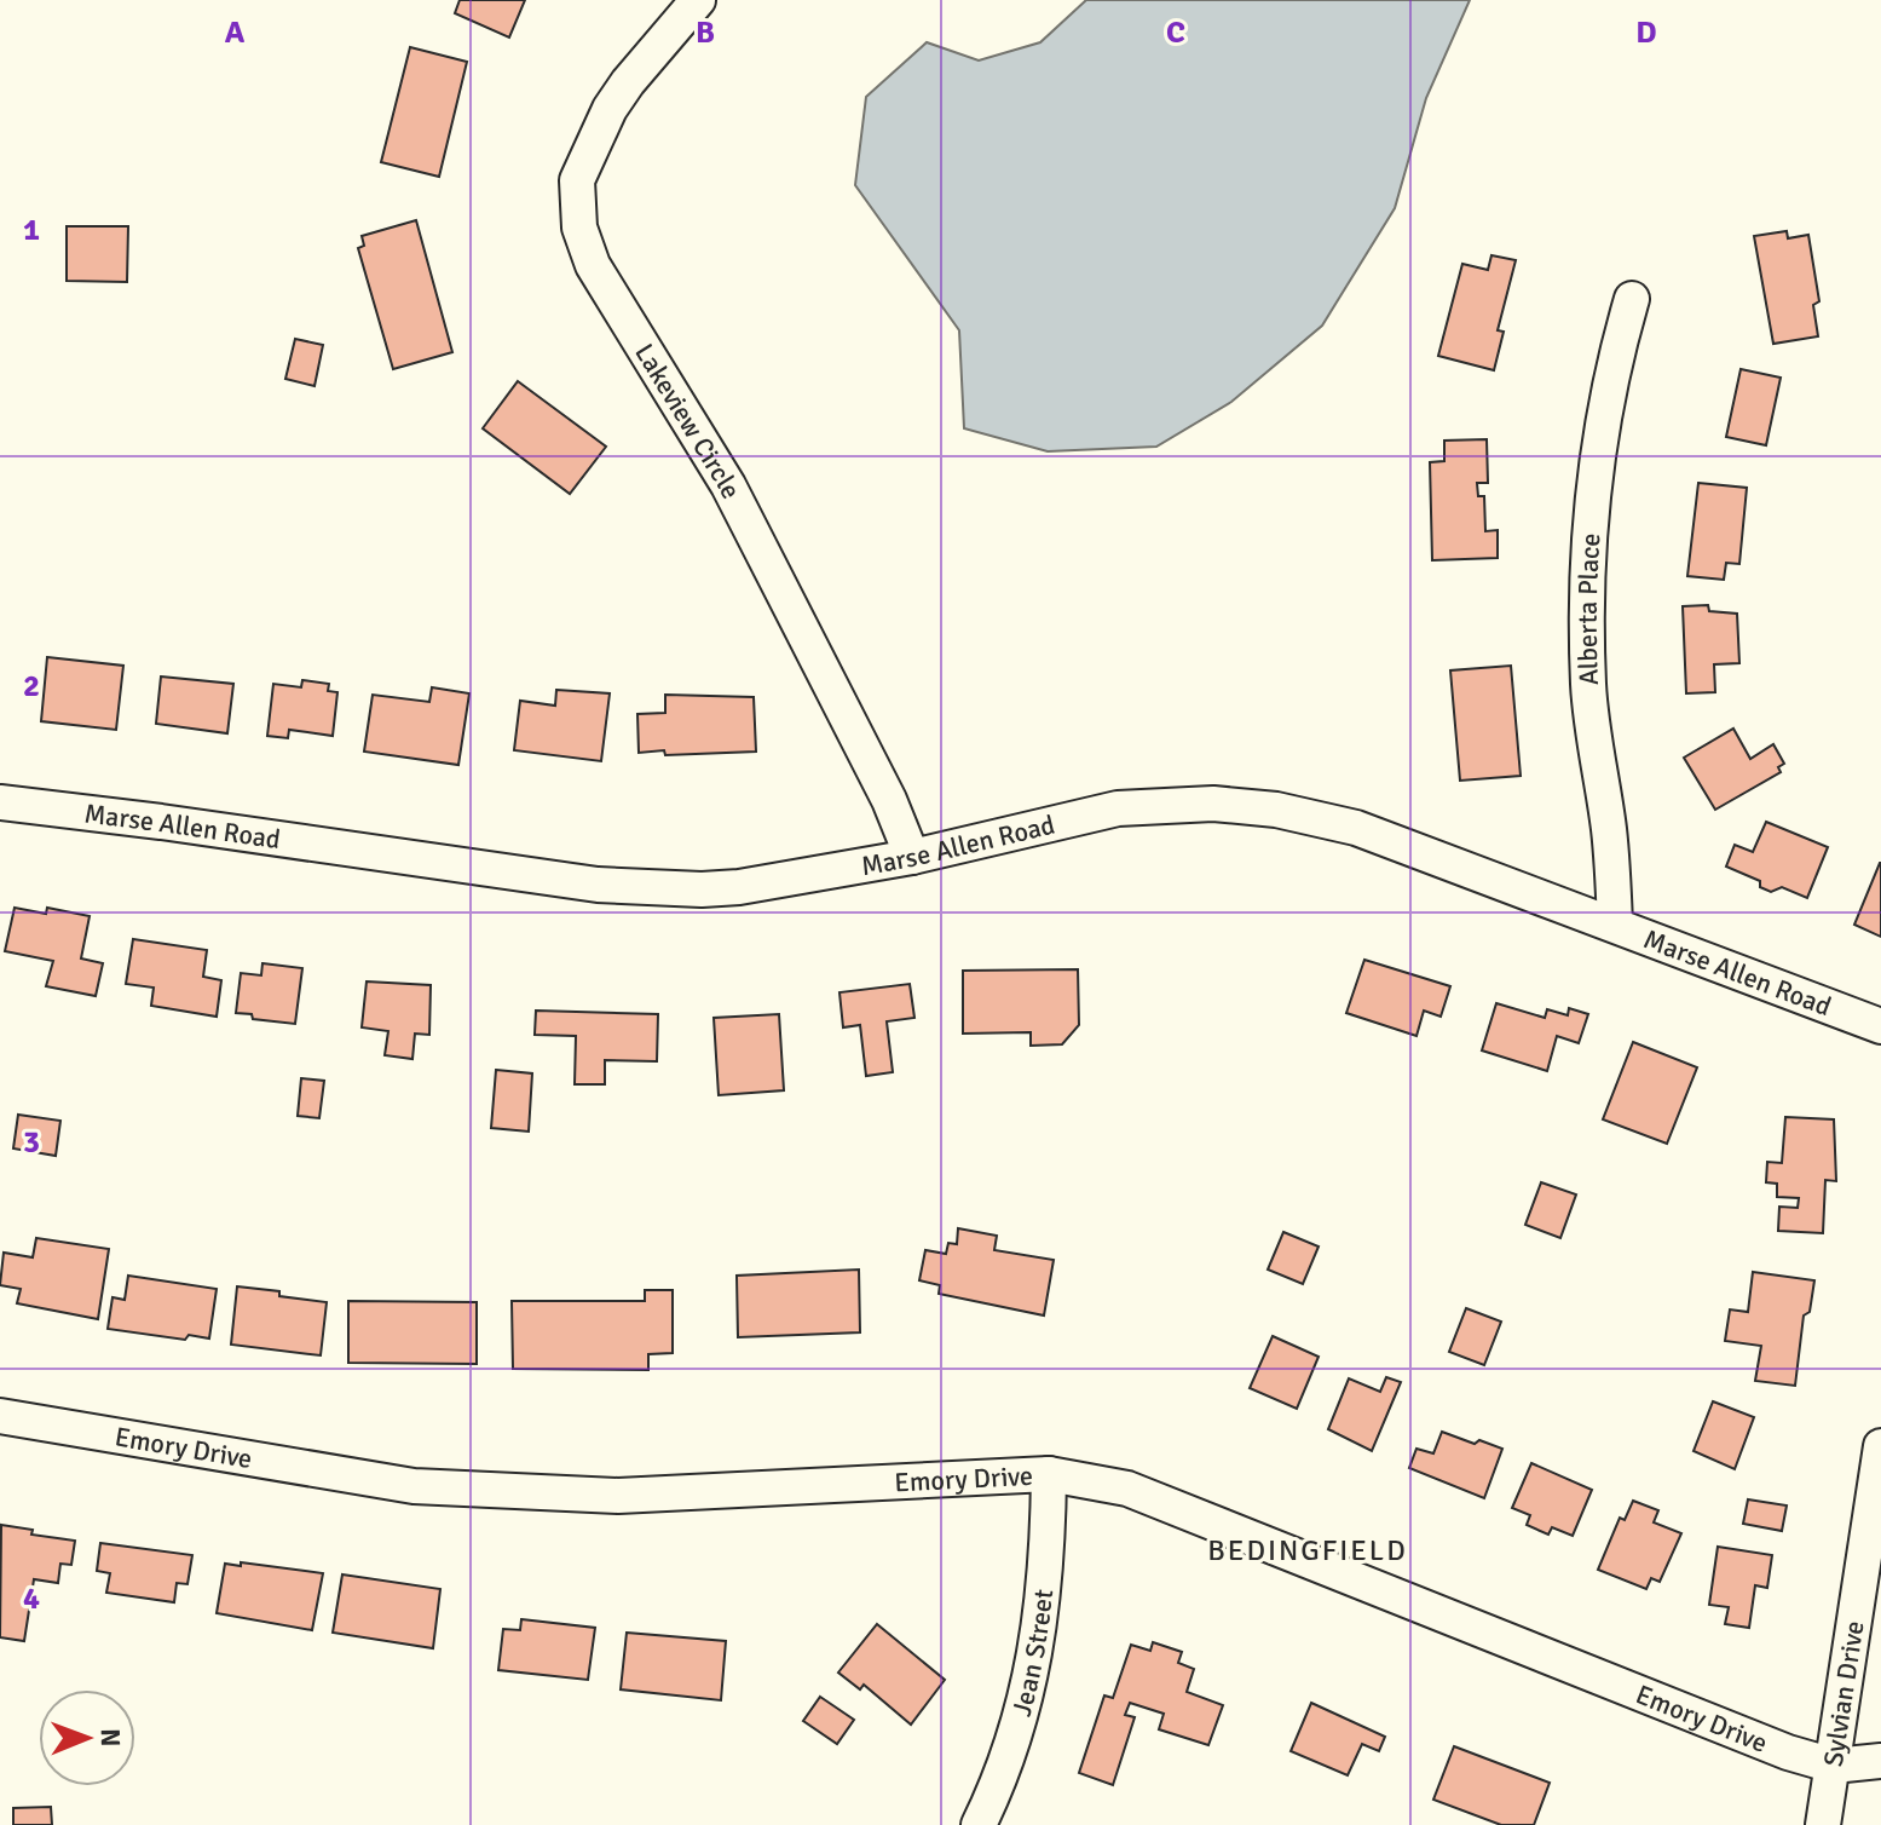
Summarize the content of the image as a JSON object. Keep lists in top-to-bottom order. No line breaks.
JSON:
{"streets":{"street":["Lakeview Circle","Alberta Place","Marse Allen Road","Emory Drive","Jean Street","Sylvian Drive"]},"crossings":[["Lakeview Circle","Marse Allen Road"],["Alberta Place","Marse Allen Road"],["Emory Drive","Jean Street"],["Emory Drive","Sylvian Drive"]],"districts":["BEDINGFIELD"],"north":"right","grid":{"columns":["A","B","C","D"],"rows":["1","2","3","4"]}}
